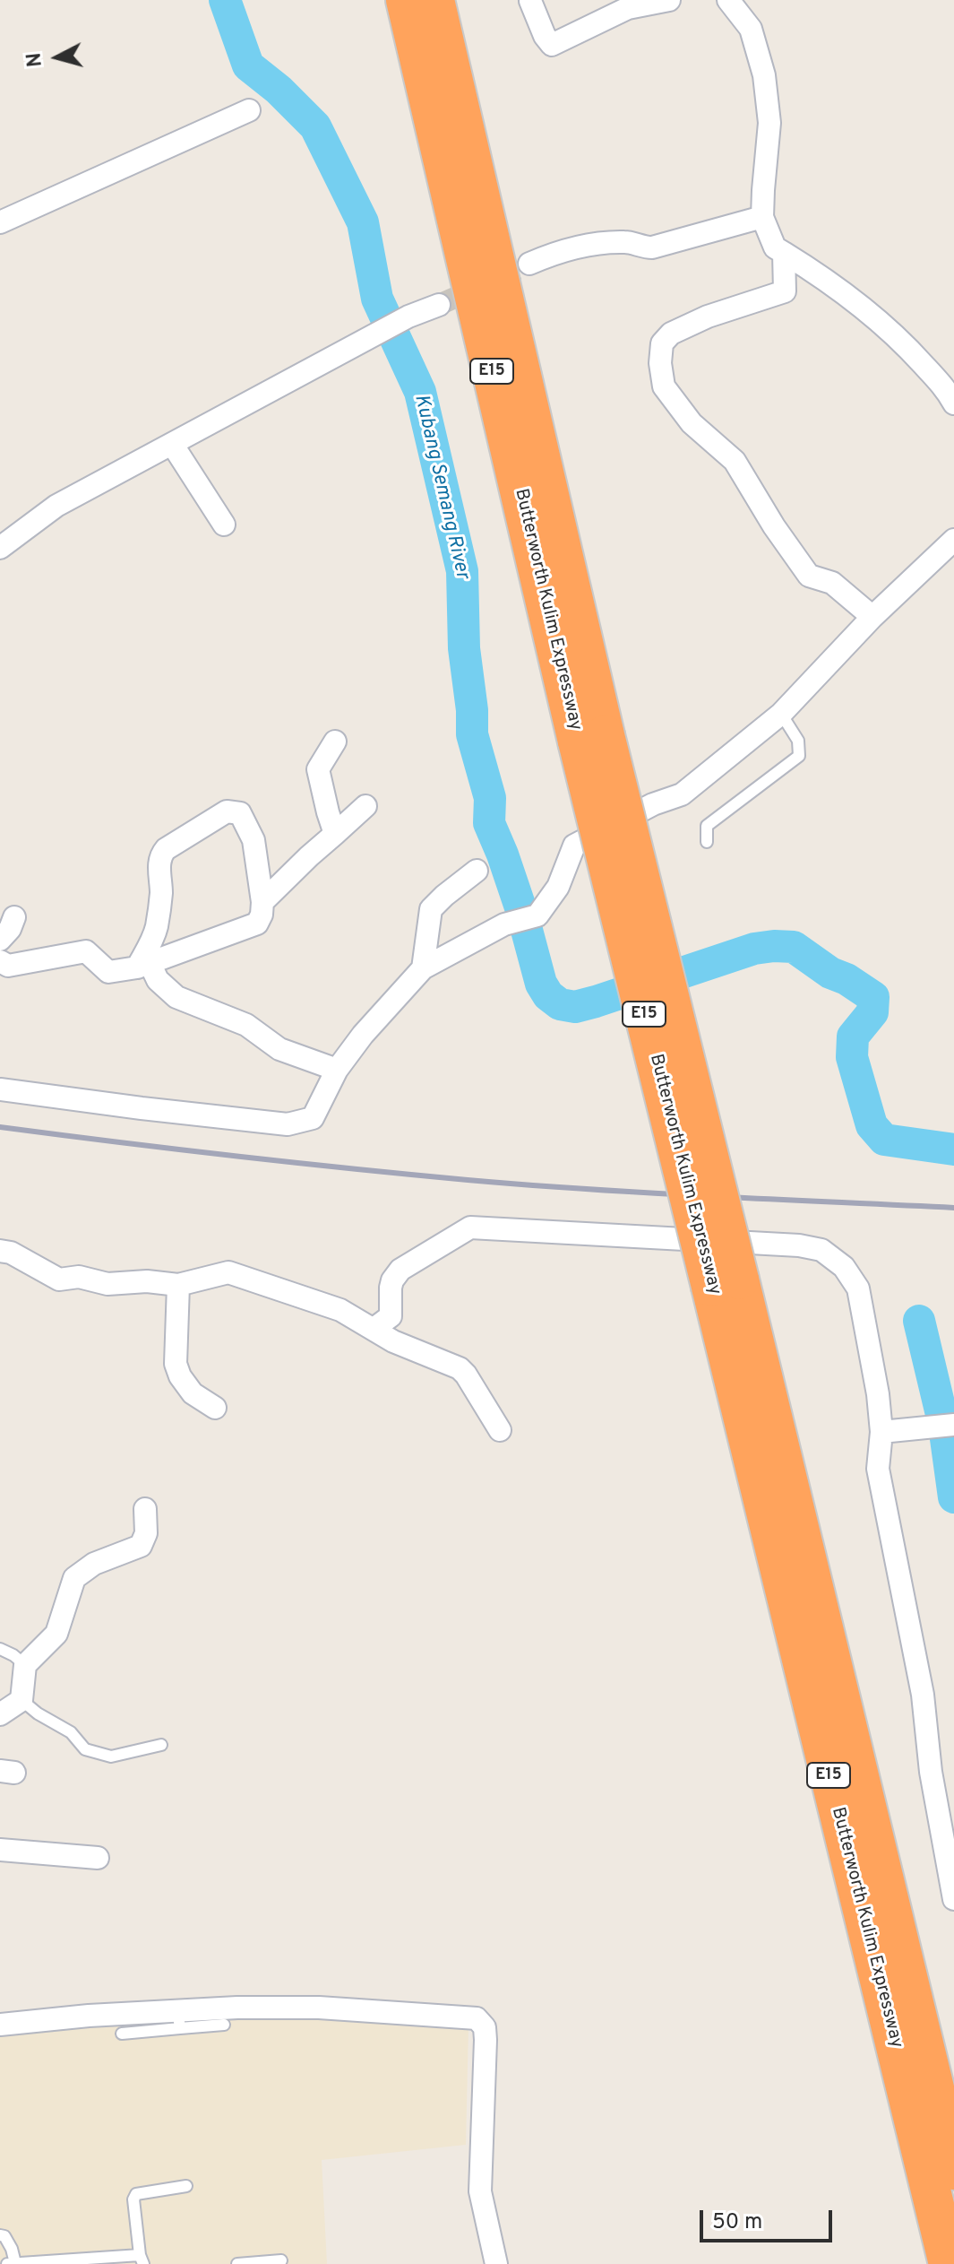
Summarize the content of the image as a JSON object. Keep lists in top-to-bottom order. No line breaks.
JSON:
{"streets":{"highway":["E15","Butterworth Kulim Expressway"]},"water":["Kubang Semang River"],"scale_bar":"50 m","north":"left"}
